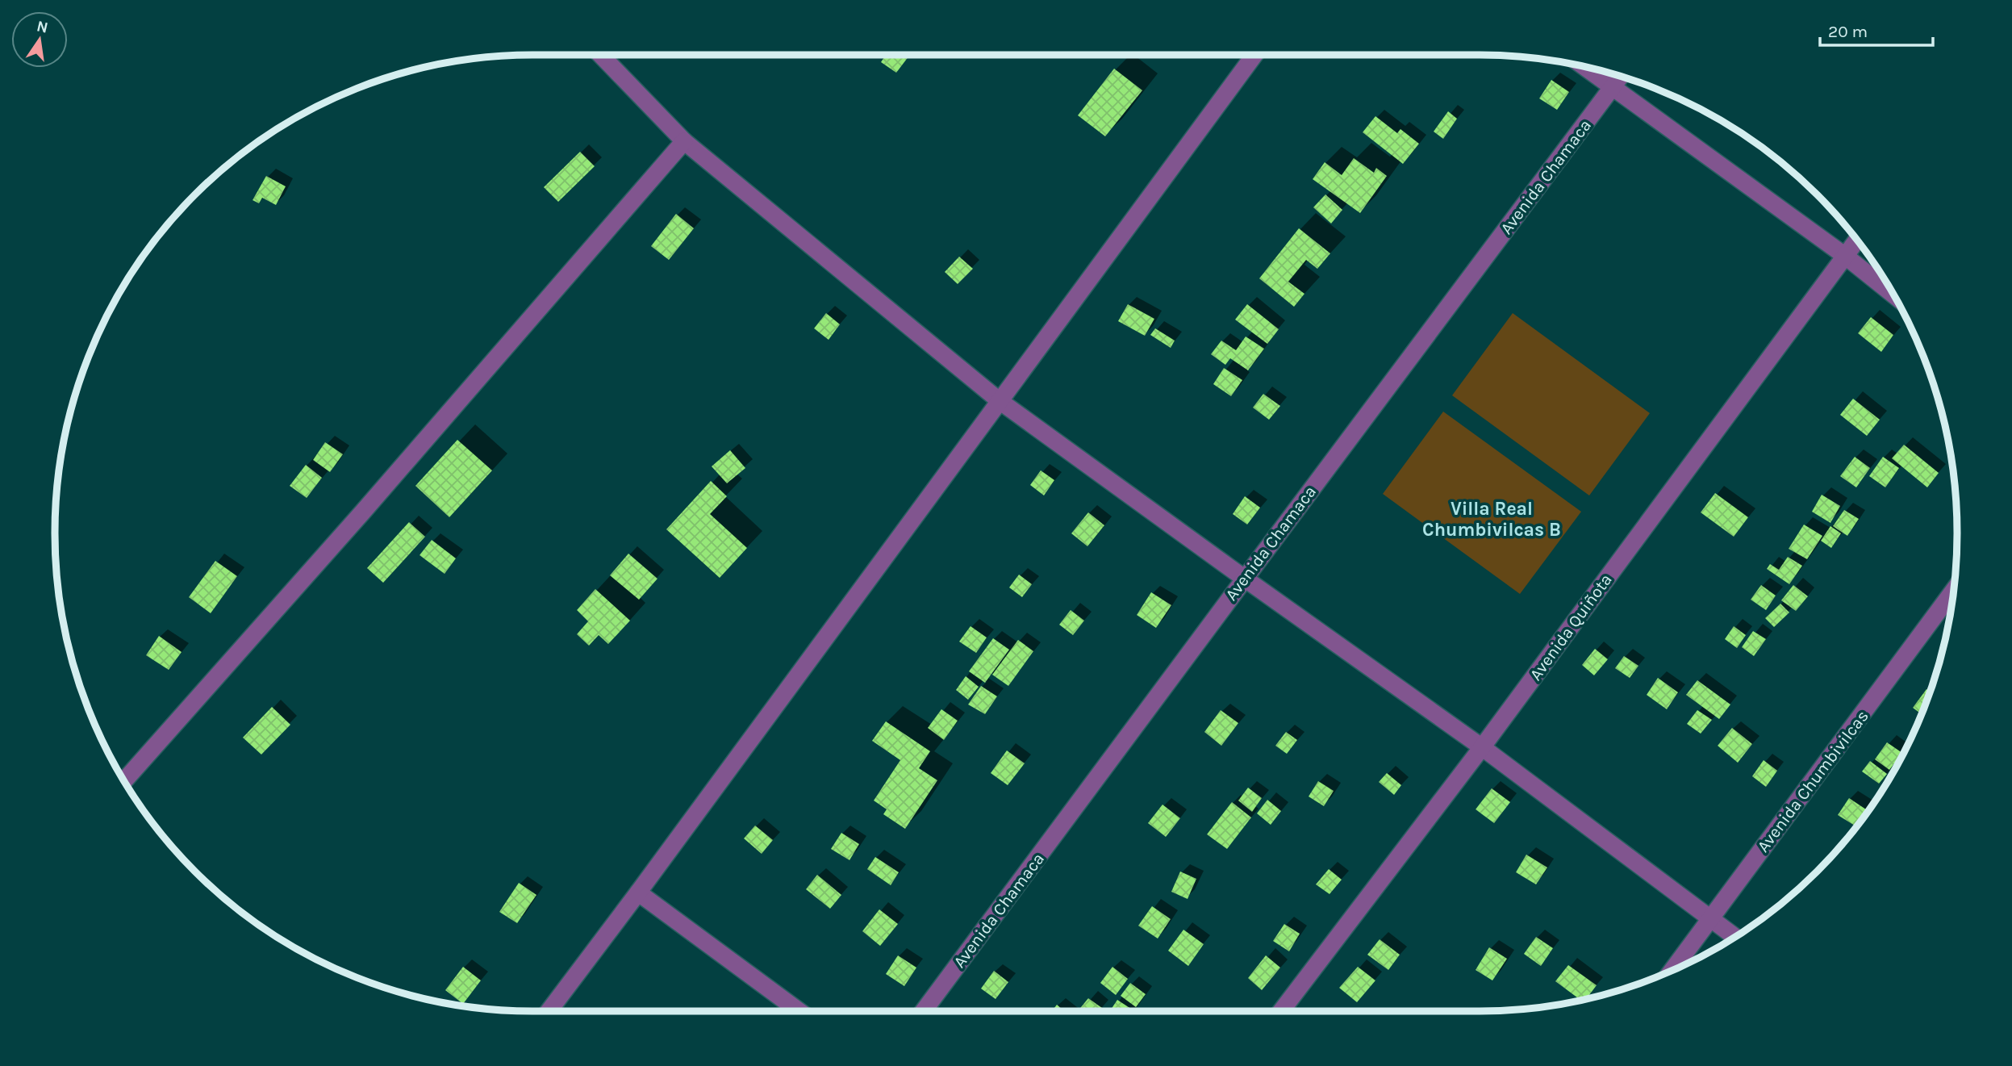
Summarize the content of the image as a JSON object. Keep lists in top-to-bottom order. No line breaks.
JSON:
{"streets":{"street":["Avenida Chamaca","Avenida Quiñota","Avenida Chumbivilcas"]},"districts":["Villa Real Chumbivilcas B"],"scale_bar":"20 m","north":"top"}
